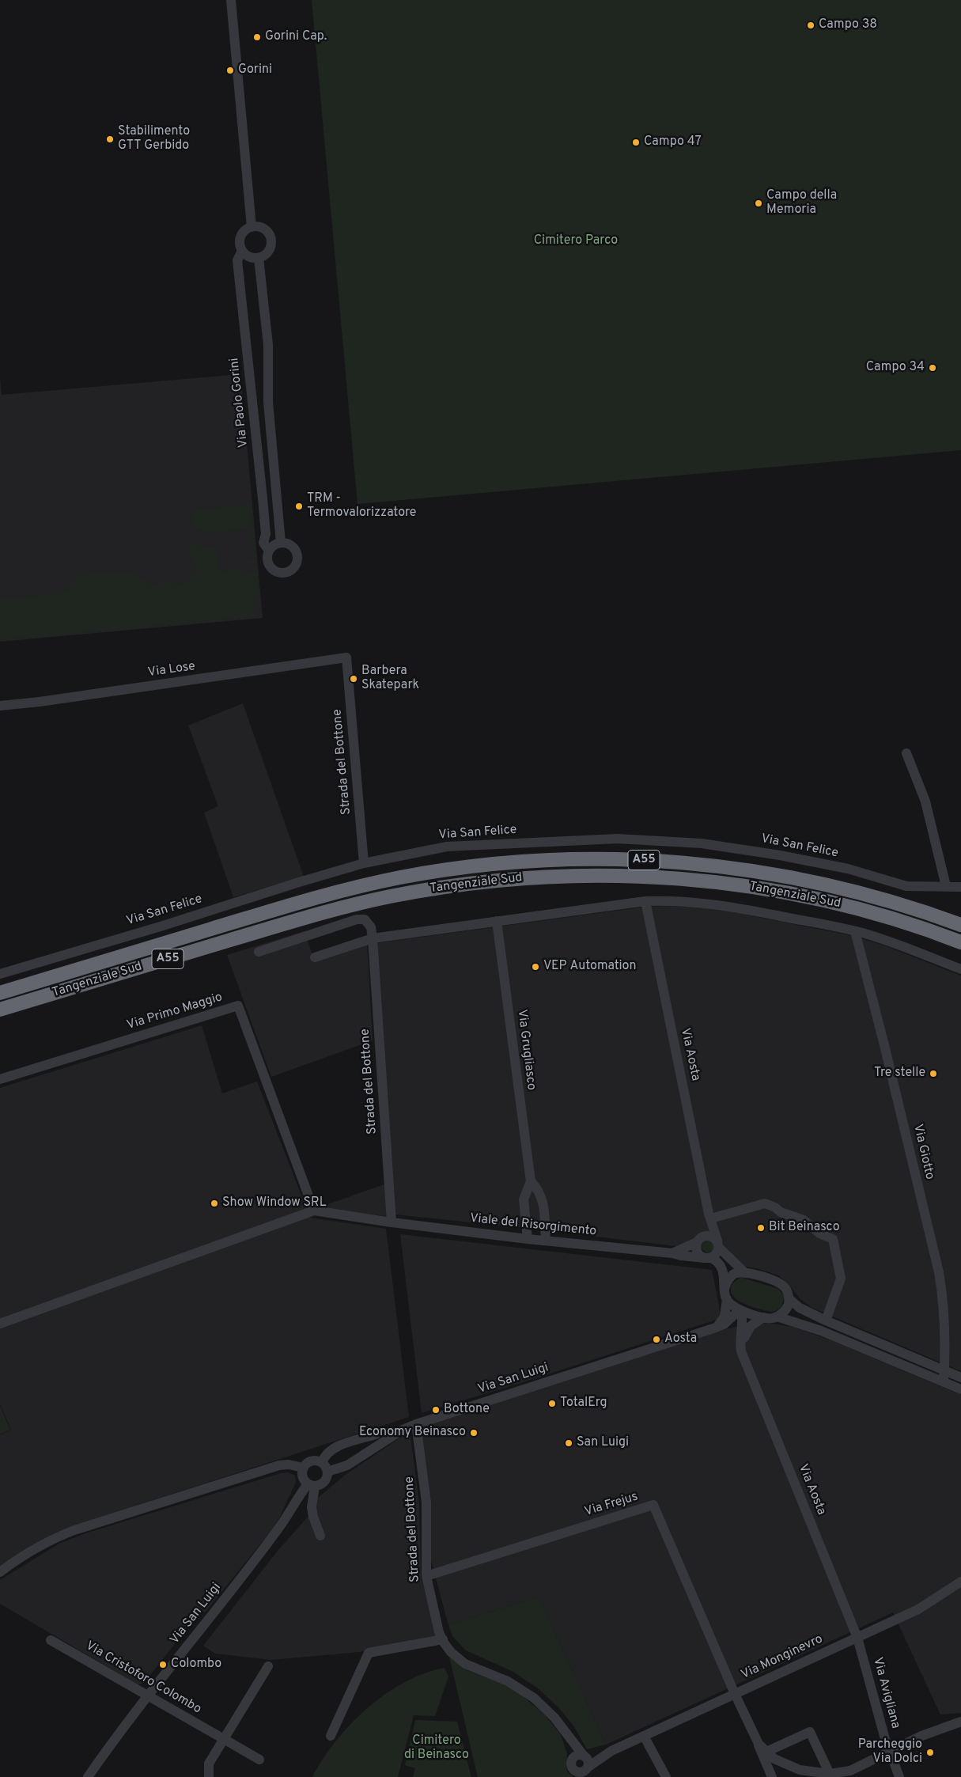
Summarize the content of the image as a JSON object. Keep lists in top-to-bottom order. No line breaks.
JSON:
{"streets":{"highway":["A55","Tangenziale Sud"],"street":["Via Paolo Gorini","Via Lose","Strada del Bottone","Via San Felice","Via Primo Maggio","Via Grugliasco","Via Aosta","Via Giotto","Viale del Risorgimento","Via San Luigi","Via Frejus","Via Monginevro","Via Cristoforo Colombo","Via Avigliana"]},"crossings":[["Via Lose","Strada del Bottone"],["Strada del Bottone","Via San Felice"],["Strada del Bottone","Viale del Risorgimento"],["Strada del Bottone","Via San Luigi"],["Strada del Bottone","Via Frejus"],["Via Grugliasco","Viale del Risorgimento"],["Via Aosta","Viale del Risorgimento"],["Via Aosta","Via San Luigi"],["Via Aosta","Via Monginevro"],["Via Aosta","Via Avigliana"],["Via San Luigi","Via Cristoforo Colombo"],["Via Frejus","Via Monginevro"],["Via Monginevro","Via Avigliana"]],"parks":["Cimitero Parco","Cimitero di Beinasco"],"places":["Campo 38","Gorini Cap.","Gorini","Stabilimento GTT Gerbido","Campo 47","Campo della Memoria","Campo 34","TRM - Termovalorizzatore","Barbera Skatepark","VEP Automation","Tre stelle","Show Window SRL","Bit Beinasco","Aosta","TotalErg","Bottone","Economy Beinasco","San Luigi","Colombo","Parcheggio Via Dolci"]}
